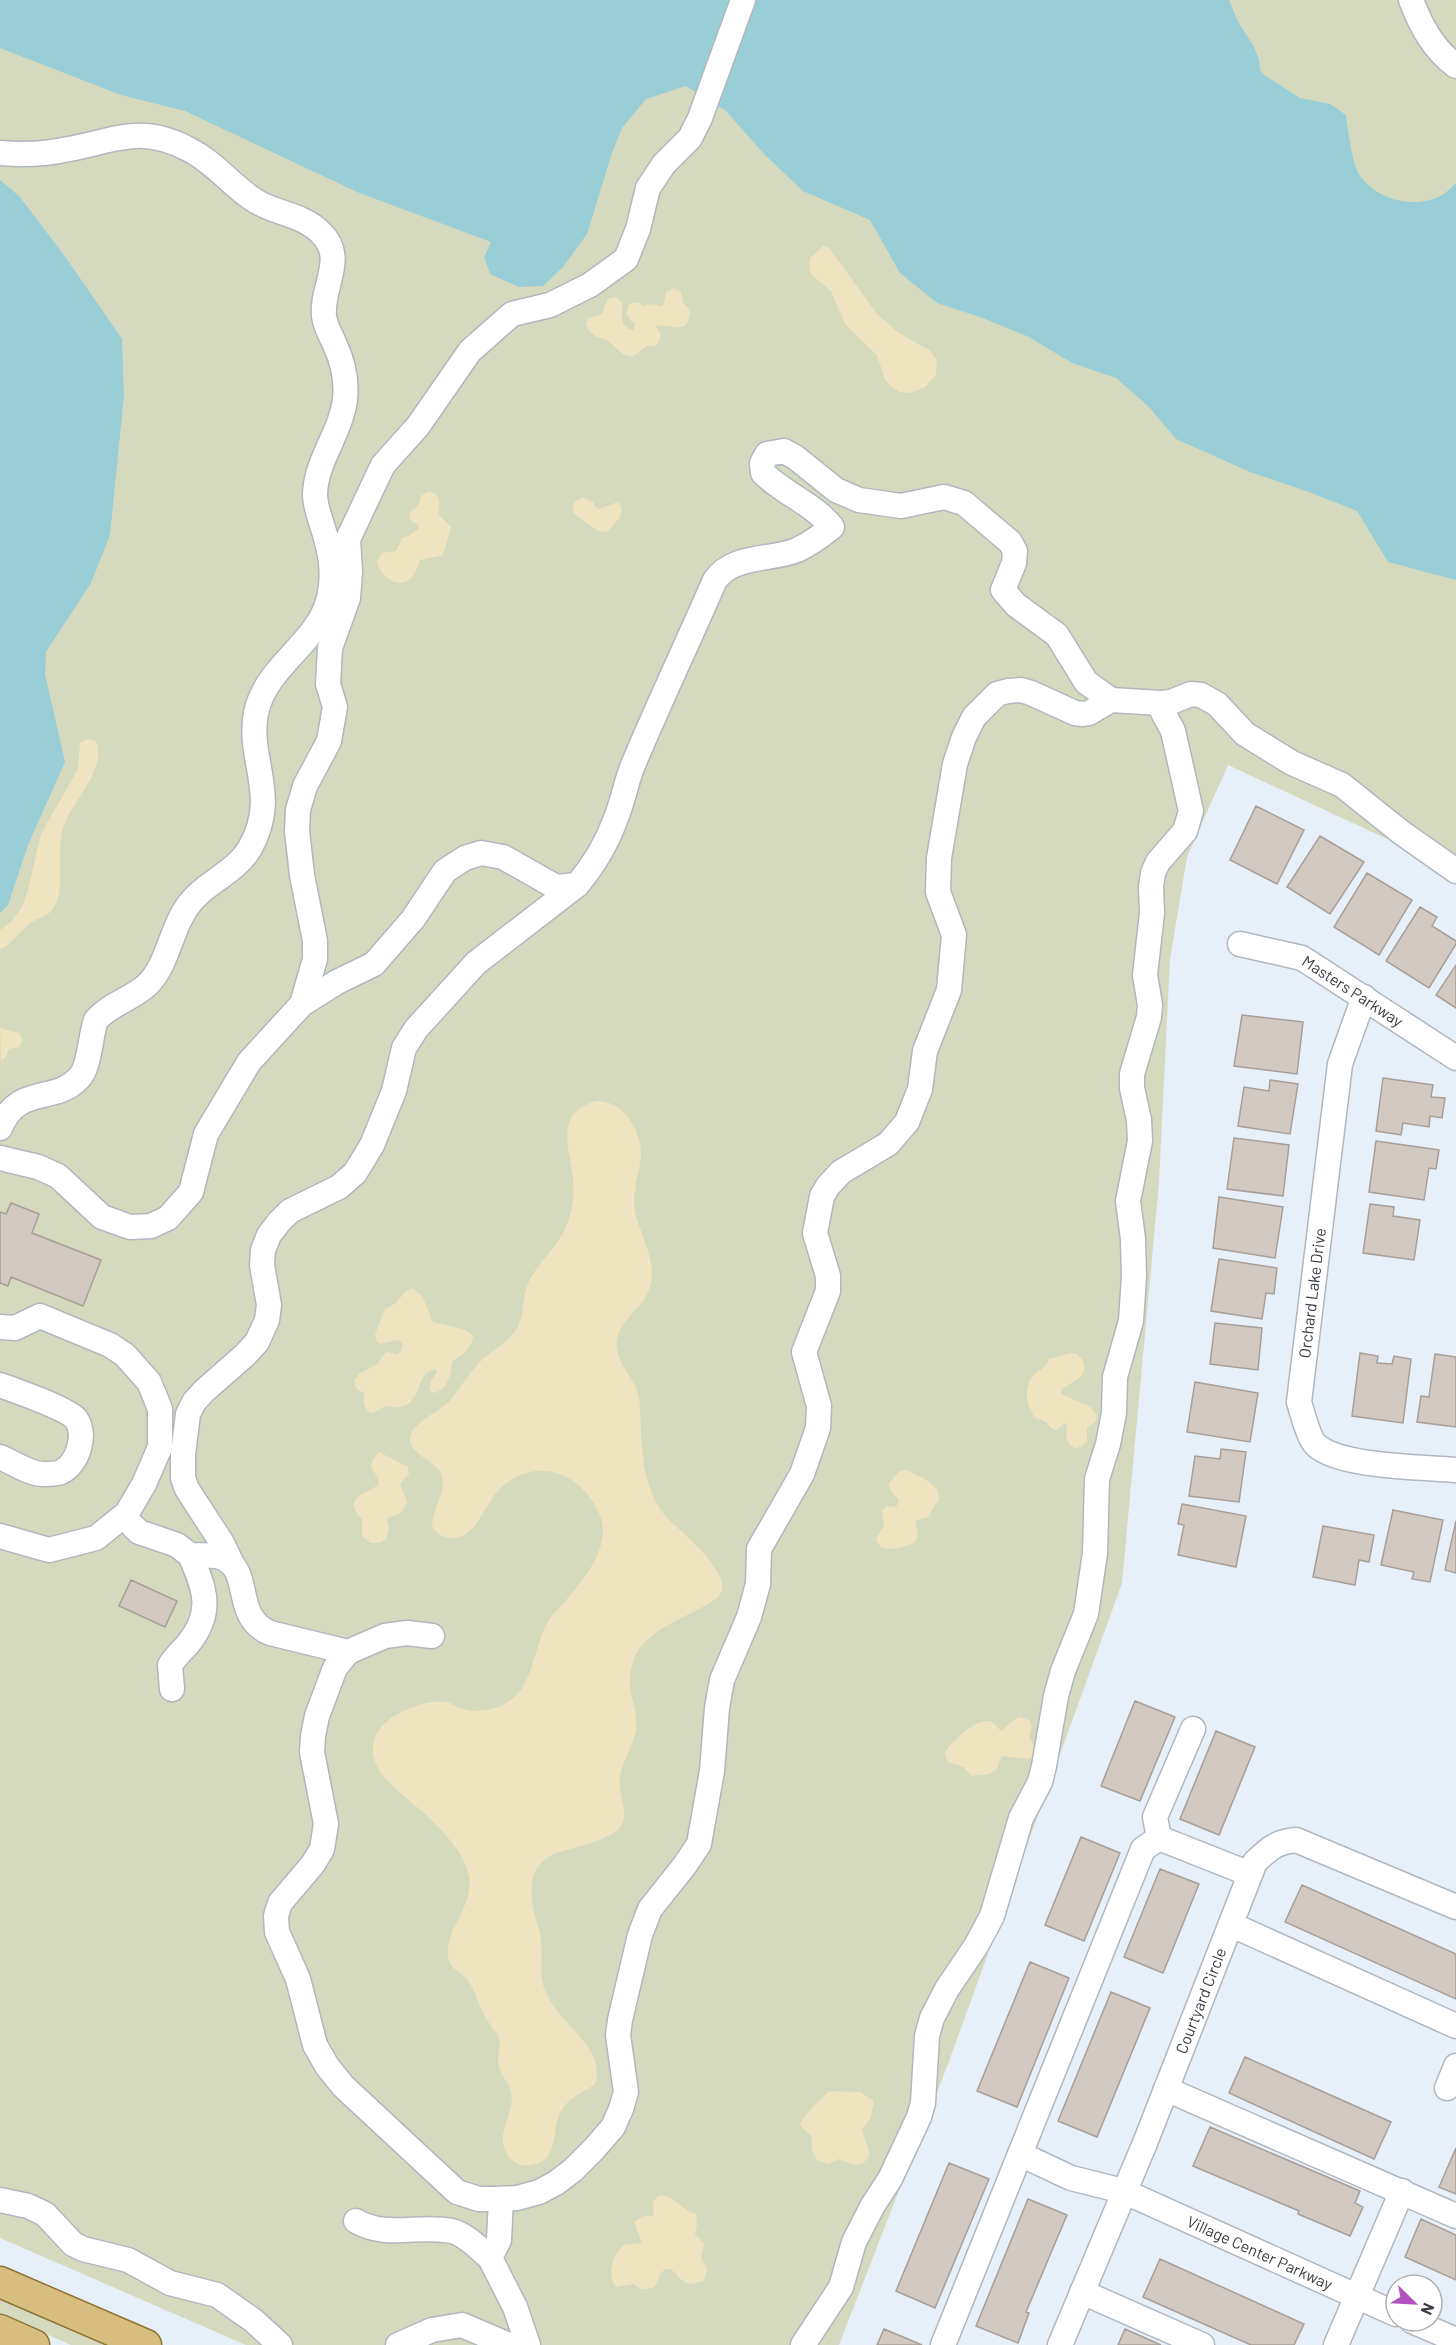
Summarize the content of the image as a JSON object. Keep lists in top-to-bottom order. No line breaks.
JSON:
{"streets":{"street":["Masters Parkway","Orchard Lake Drive","Courtyard Circle","Village Center Parkway"]},"crossings":[["Masters Parkway","Orchard Lake Drive"],["Courtyard Circle","Village Center Parkway"]],"north":"bottom right"}
